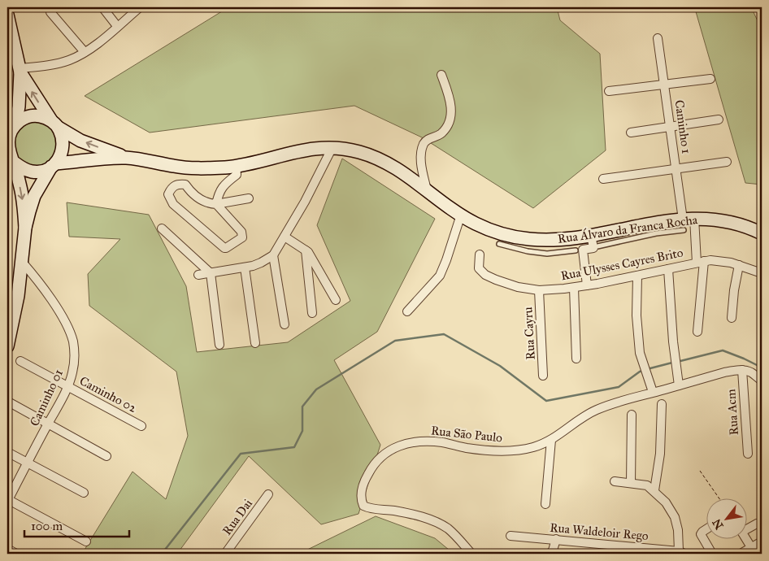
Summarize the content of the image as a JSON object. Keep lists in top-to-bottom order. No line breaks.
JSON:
{"streets":{"main road":["Rua Álvaro da Franca Rocha"],"street":["Caminho 1","Rua Ulysses Cayres Brito","Rua Cayru","Caminho 02","Caminho 01","Rua Acm","Rua São Paulo","Rua Dai","Rua Waldeloir Rego"]},"crossings":[["Caminho 1","Rua Álvaro da Franca Rocha"],["Caminho 1","Rua Ulysses Cayres Brito"],["Rua Ulysses Cayres Brito","Rua Cayru"],["Caminho 02","Caminho 01"],["Rua Acm","Rua São Paulo"]],"scale_bar":"100 m","north":"bottom left"}
